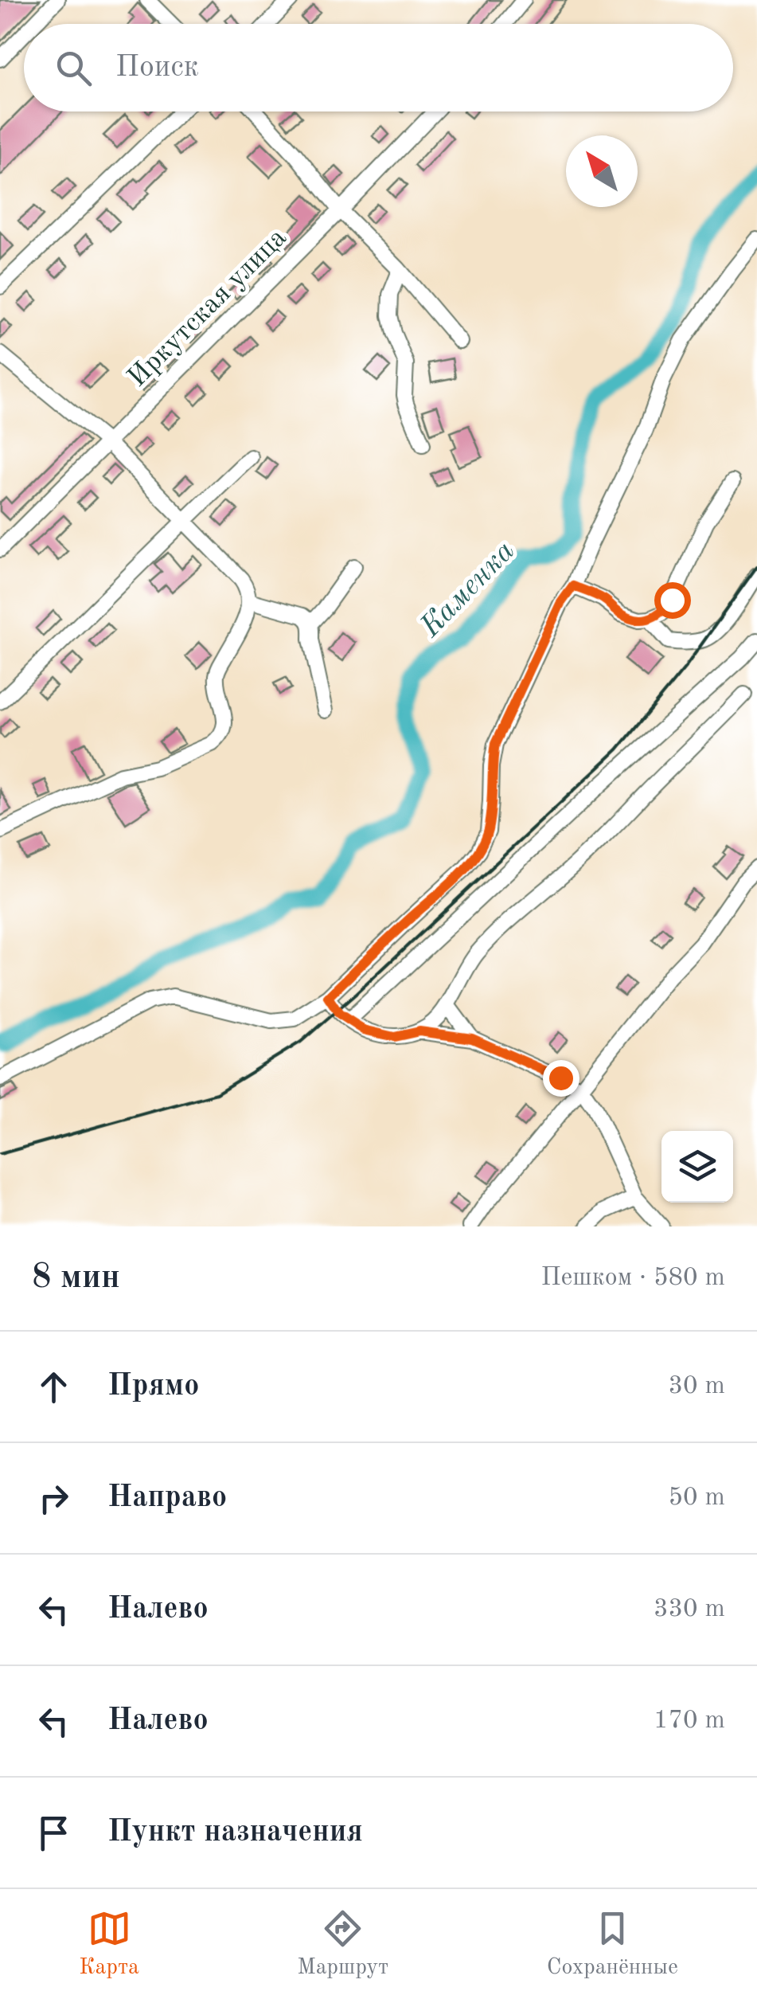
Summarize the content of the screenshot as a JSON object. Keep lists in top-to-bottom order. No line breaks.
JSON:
{"streets":{"street":["Иркутская улица"]},"water":["Каменка"],"north":"top left","page":{"search":"Поиск","heading":["8 мин","Пешком · 580 m"],"list":[["Прямо","30 m"],["Направо","50 m"],["Налево","330 m"],["Налево","170 m"],"Пункт назначения"],"nav":["Карта","Маршрут","Сохранённые"]}}
